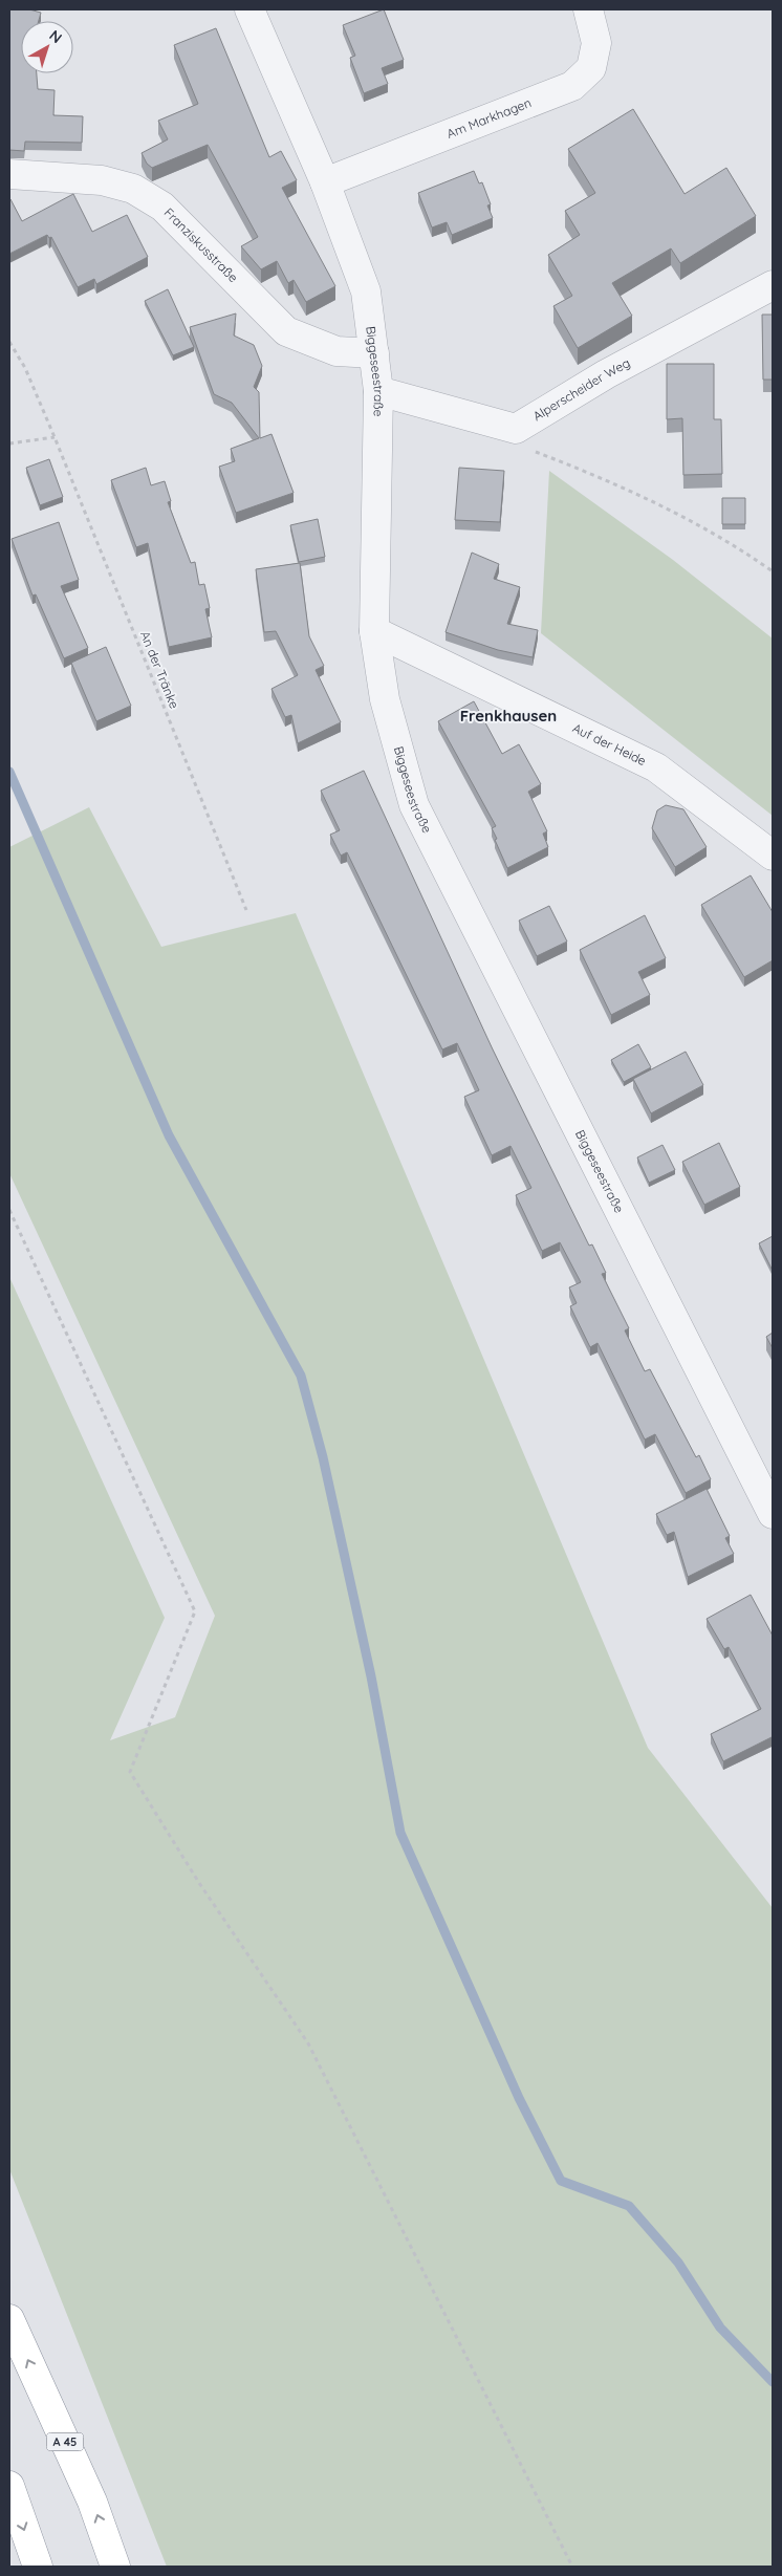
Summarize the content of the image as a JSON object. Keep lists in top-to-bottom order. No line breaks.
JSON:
{"streets":{"highway":["A 45"],"street":["Am Markhagen","Franziskusstraße","Biggeseestraße","Alperscheider Weg","Auf der Heide"],"path":["An der Tränke"]},"crossings":[["Am Markhagen","Biggeseestraße"],["Franziskusstraße","Biggeseestraße"],["Biggeseestraße","Auf der Heide"]],"districts":["Frenkhausen"],"north":"top right"}
